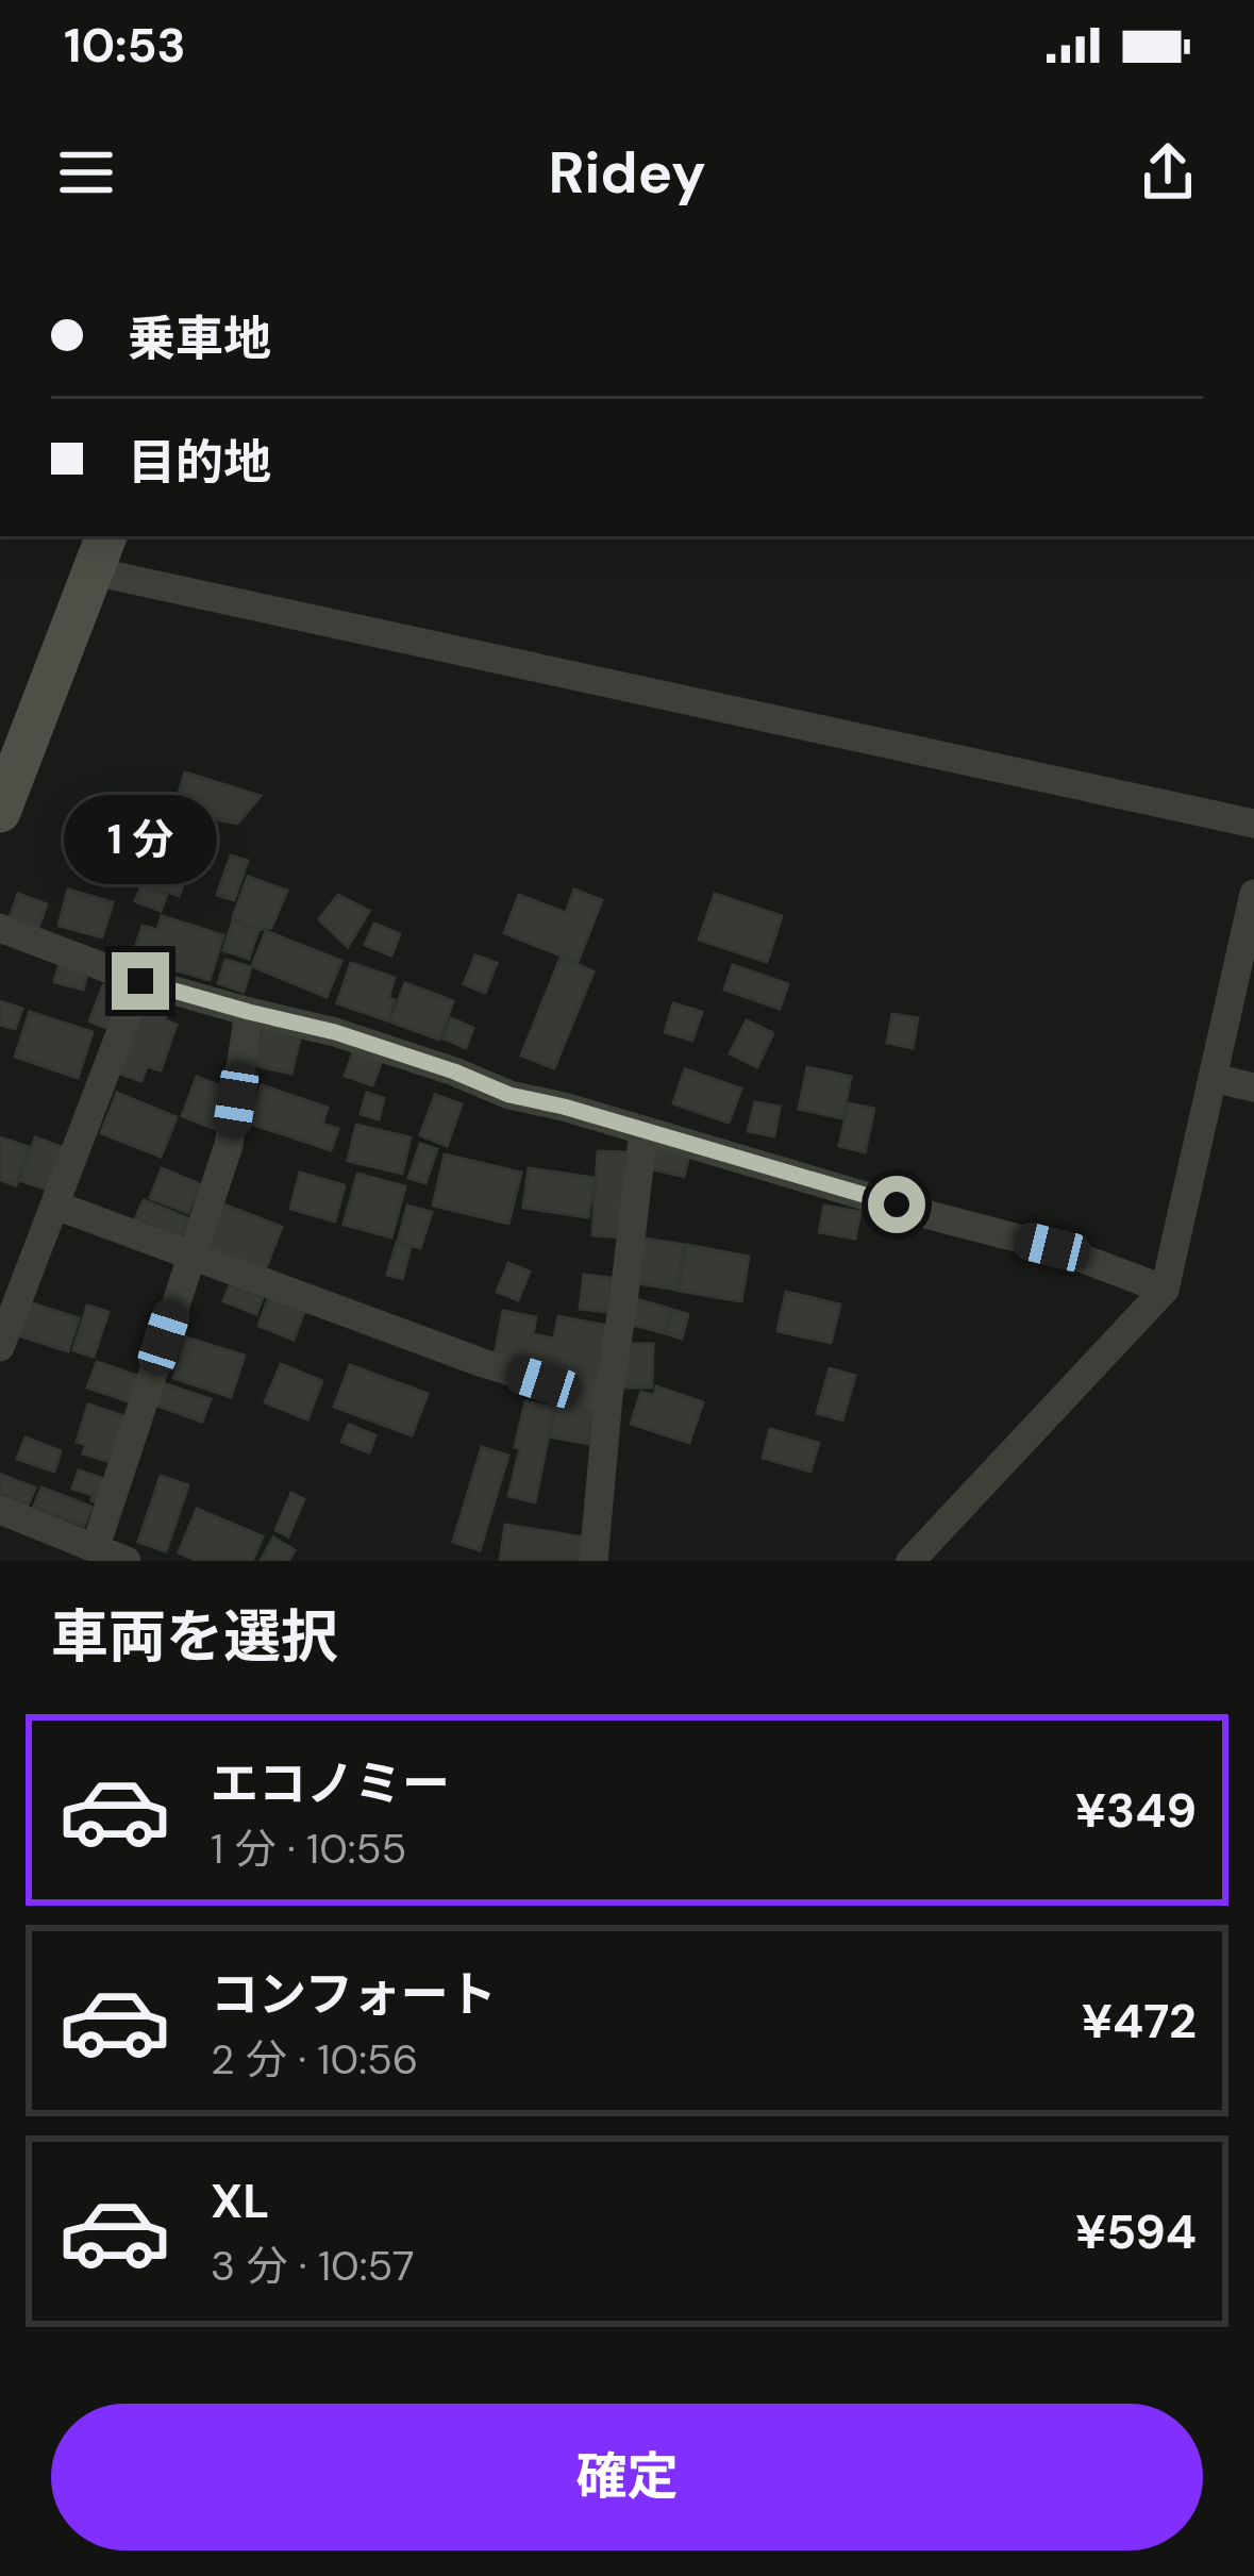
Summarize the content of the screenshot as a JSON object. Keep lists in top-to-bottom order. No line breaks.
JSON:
{"page":{"status":"10:53","header":"Ridey","banner":["乗車地","目的地"],"bubble":"1 分","heading":"車両を選択","list":[{"name":"エコノミー","note":"1 分 · 10:55","value":"¥349"},{"name":"コンフォート","note":"2 分 · 10:56","value":"¥472"},{"name":"XL","note":"3 分 · 10:57","value":"¥594"}],"buttons":"確定"}}
